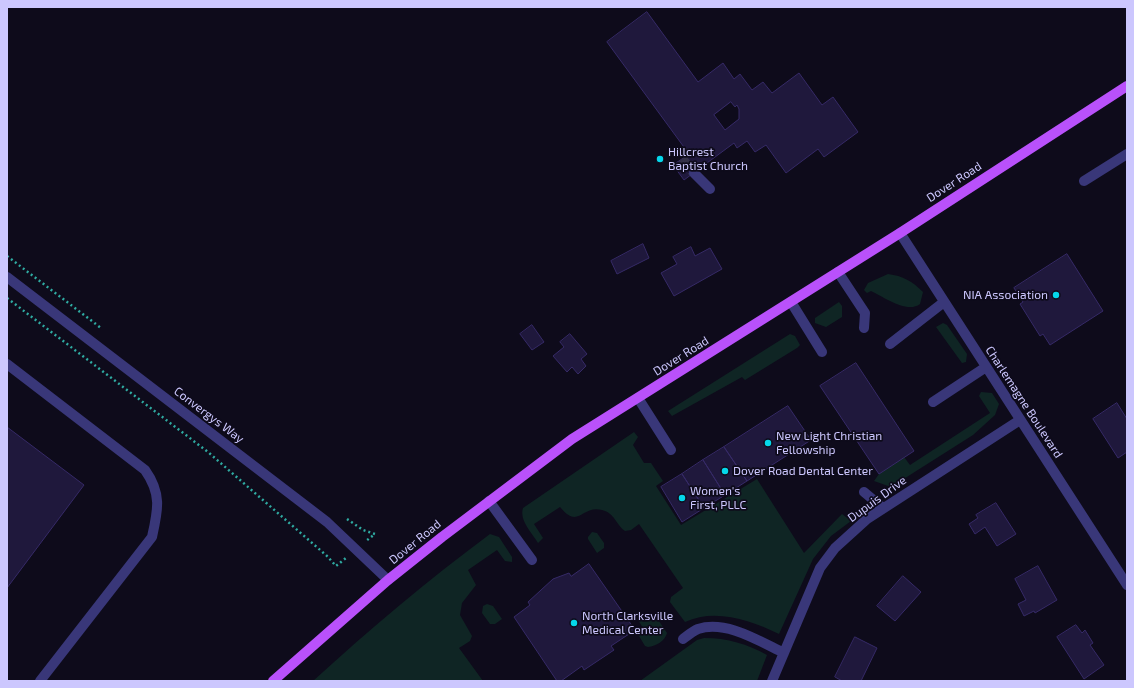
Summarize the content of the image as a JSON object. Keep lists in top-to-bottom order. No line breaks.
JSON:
{"streets":{"main road":["Dover Road"],"street":["Charlemagne Boulevard","Convergys Way","Dupuis Drive"]},"crossings":[["Dover Road","Charlemagne Boulevard"],["Dover Road","Convergys Way"],["Charlemagne Boulevard","Dupuis Drive"]],"places":["Hillcrest Baptist Church","NIA Association","New Light Christian Fellowship","Dover Road Dental Center","Women's First, PLLC","North Clarksville Medical Center"]}
